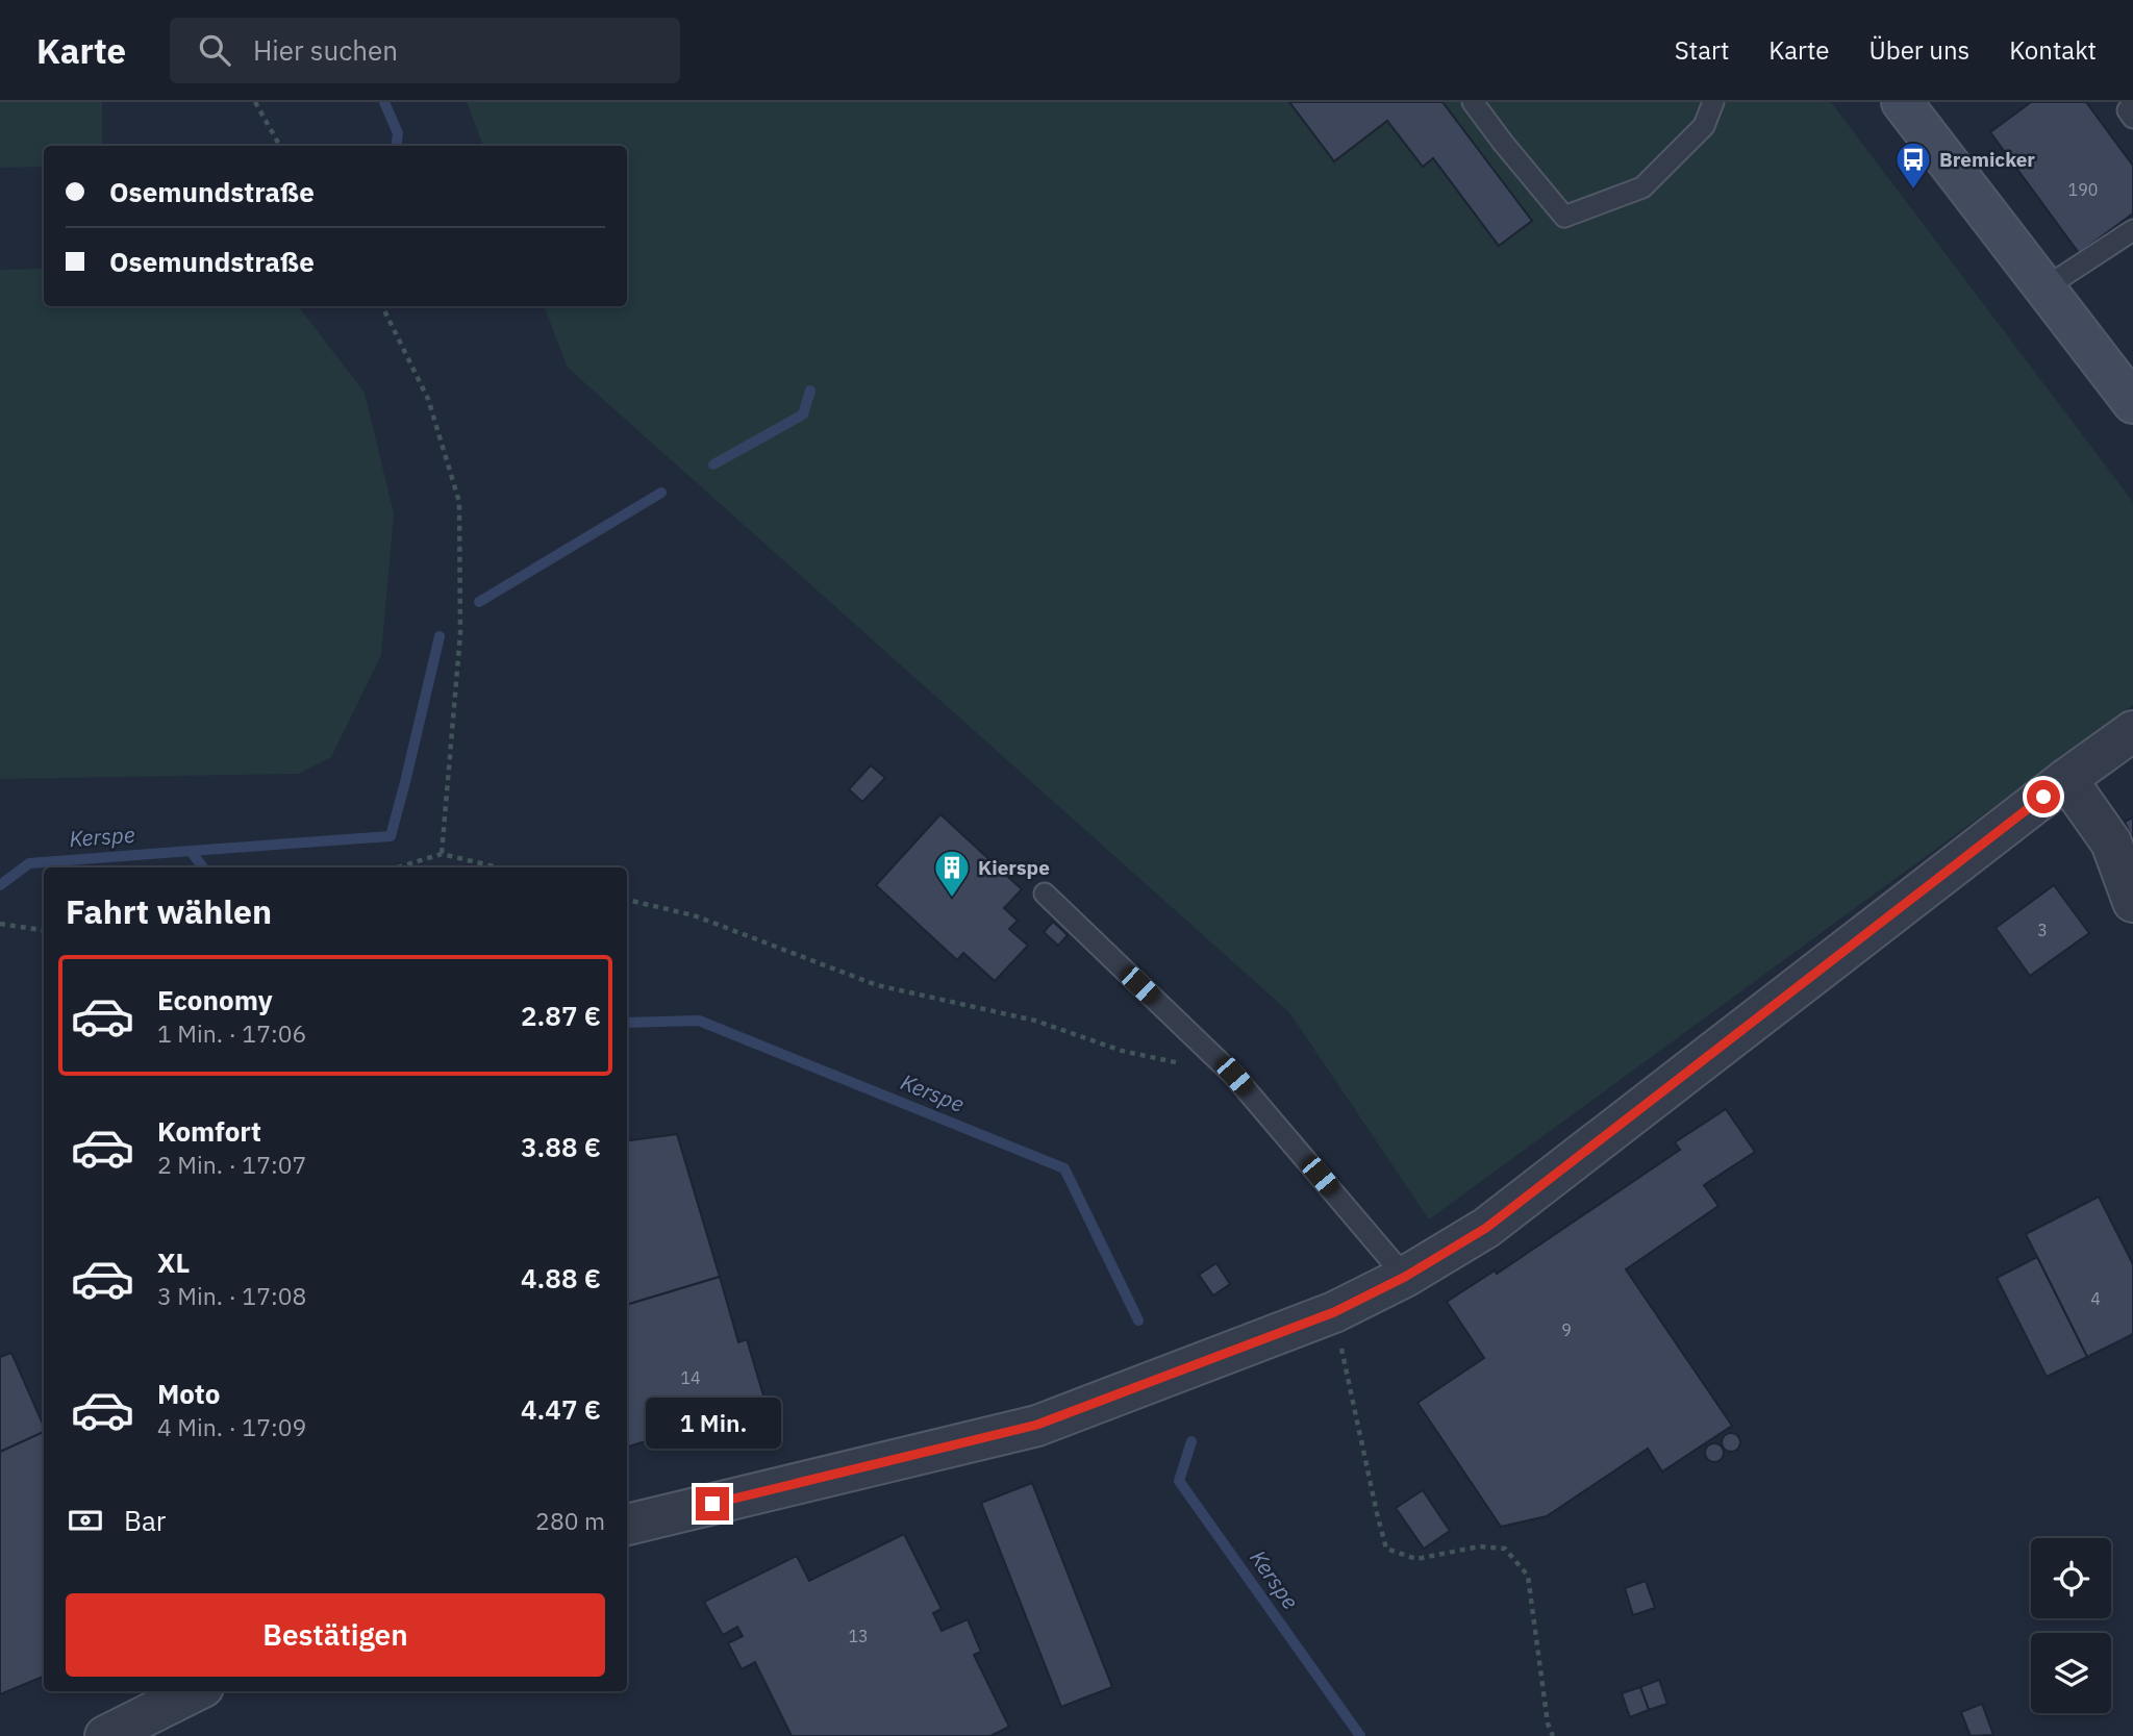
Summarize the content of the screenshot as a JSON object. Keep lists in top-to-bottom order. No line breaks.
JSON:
{"water":["Kerspe"],"places":{"bus stop":["Bremicker"],"building":["Kierspe"]},"house_numbers":["190","3","4","9","14","13"],"page":{"header":"Karte","search":"Hier suchen","nav":["Start","Karte","Über uns","Kontakt"],"banner":["Osemundstraße","Osemundstraße"],"heading":"Fahrt wählen","list":[{"name":"Economy","note":"1 Min. · 17:06","value":"2.87 €"},{"name":"Komfort","note":"2 Min. · 17:07","value":"3.88 €"},{"name":"XL","note":"3 Min. · 17:08","value":"4.88 €"},{"name":"Moto","note":"4 Min. · 17:09","value":"4.47 €"}],"bubble":"1 Min.","pay":["Bar","280 m"],"buttons":"Bestätigen"}}
